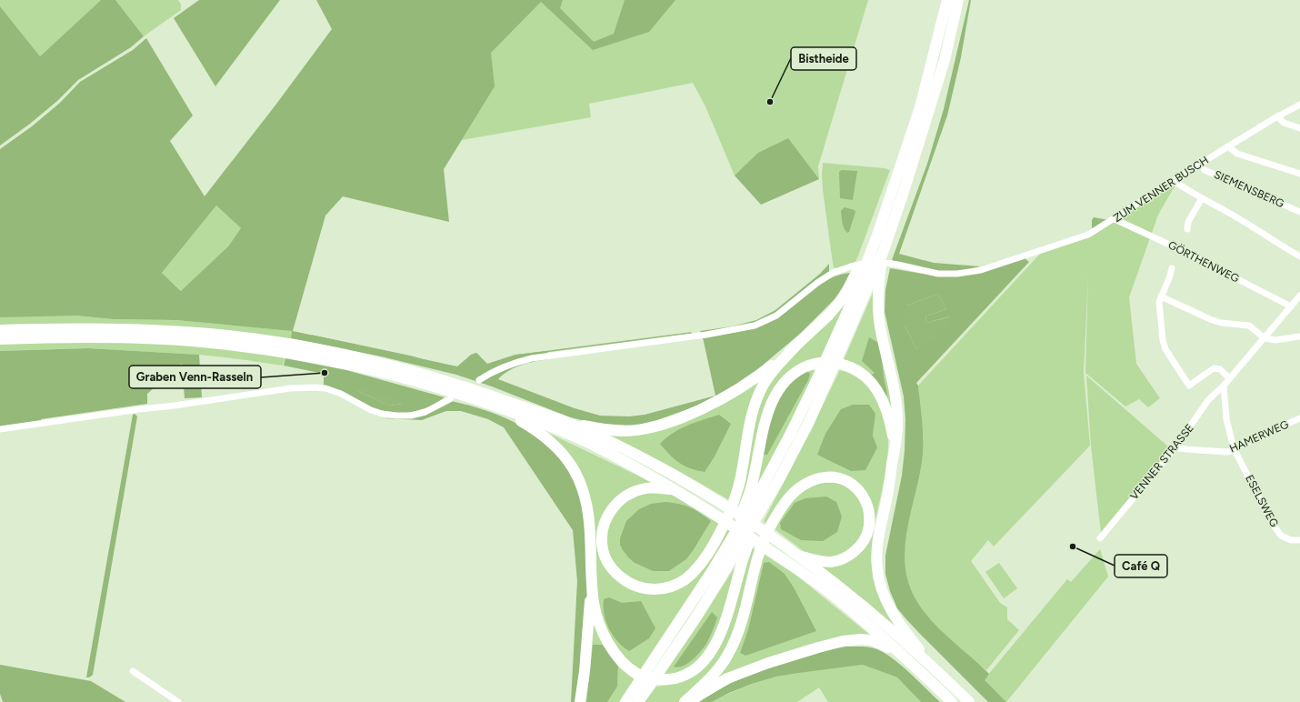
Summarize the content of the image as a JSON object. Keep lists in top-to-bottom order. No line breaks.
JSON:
{"streets":{"street":["ZUM VENNER BUSCH","SIEMENSBERG","GÖRTHENWEG","HAMERWEG","VENNER STRASSE","ESELSWEG"]},"crossings":[["ZUM VENNER BUSCH","SIEMENSBERG"],["ZUM VENNER BUSCH","GÖRTHENWEG"],["GÖRTHENWEG","VENNER STRASSE"],["HAMERWEG","VENNER STRASSE"],["HAMERWEG","ESELSWEG"]],"places":["Bistheide","Graben Venn-Rasseln","Café Q"]}
